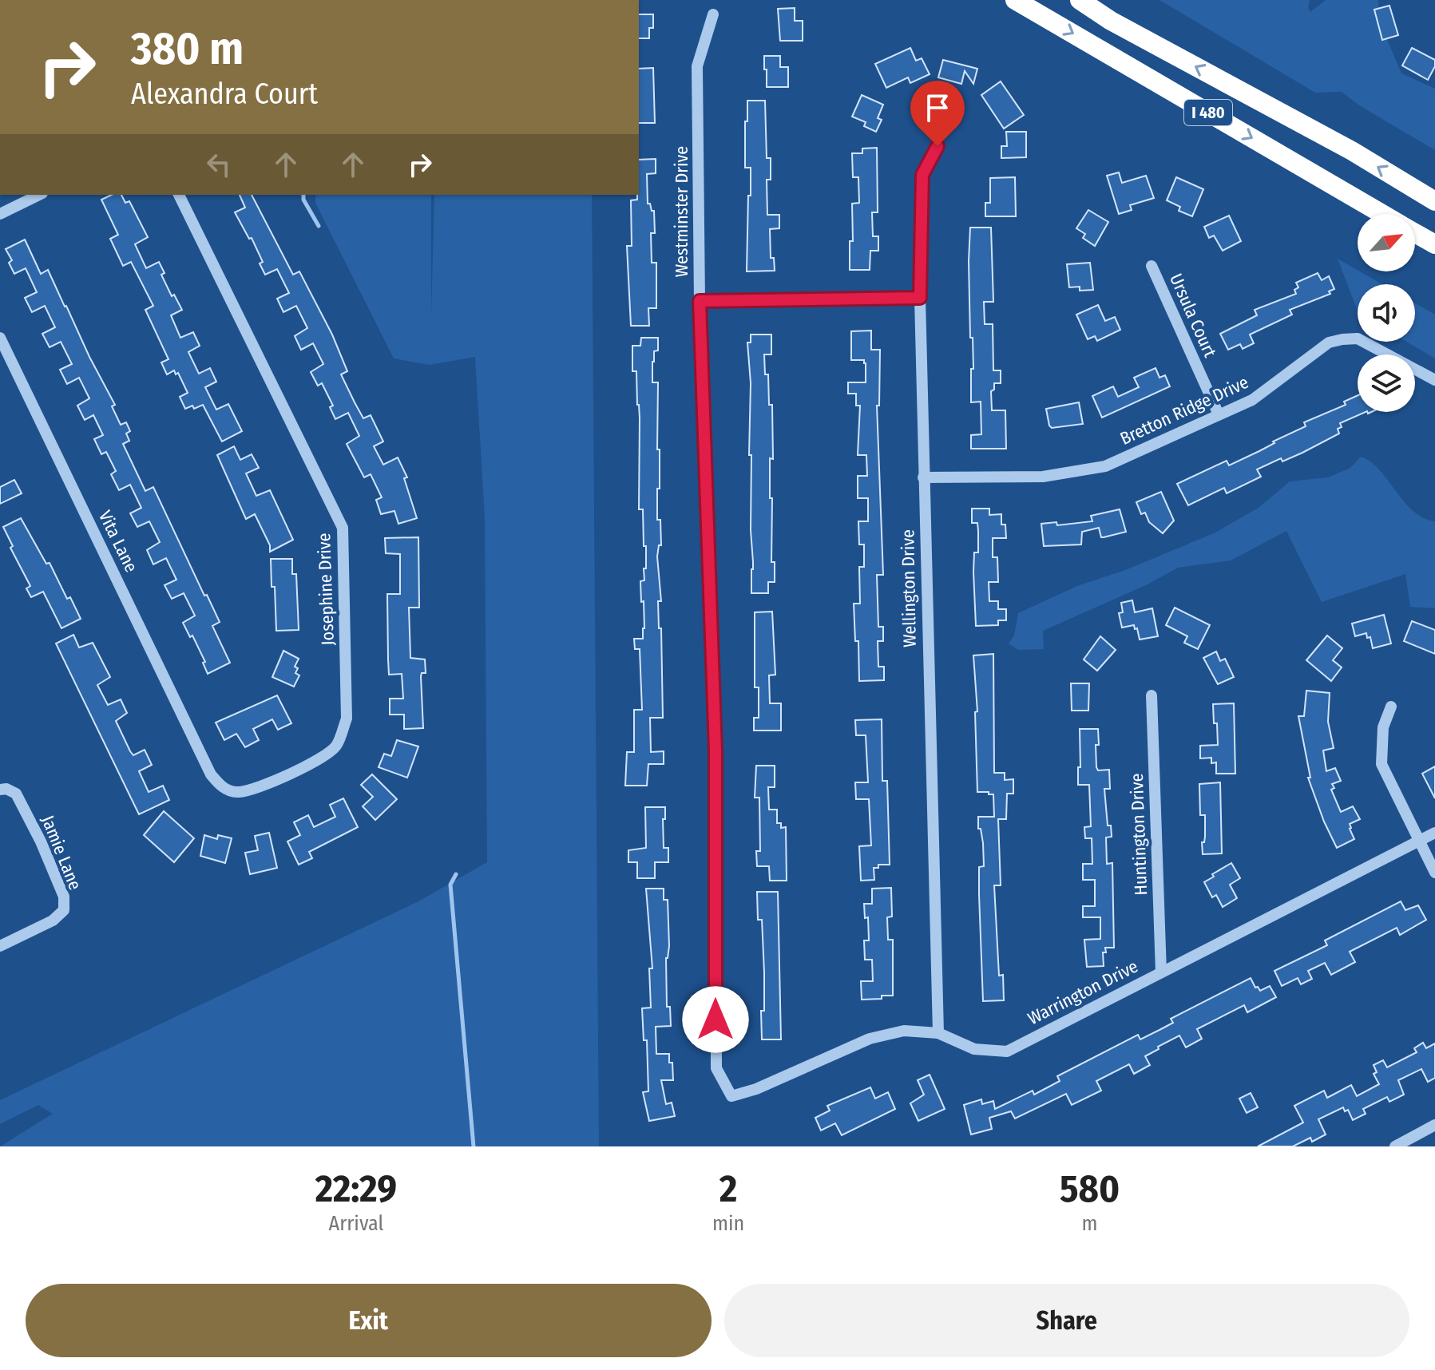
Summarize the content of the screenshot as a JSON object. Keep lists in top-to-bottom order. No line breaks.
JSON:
{"streets":{"highway":["I 480"],"street":["Westminster Drive","Ursula Court","Bretton Ridge Drive","Vita Lane","Wellington Drive","Josephine Drive","Huntington Drive","Jamie Lane","Warrington Drive"]},"crossings":[["Westminster Drive","Warrington Drive"],["Ursula Court","Bretton Ridge Drive"],["Bretton Ridge Drive","Wellington Drive"],["Vita Lane","Josephine Drive"],["Wellington Drive","Warrington Drive"],["Huntington Drive","Warrington Drive"]],"north":"top right","page":{"turn":["380 m","Alexandra Court"],"eta":["22:29","Arrival","2","min","580","m"],"buttons":["Exit","Share"]}}
